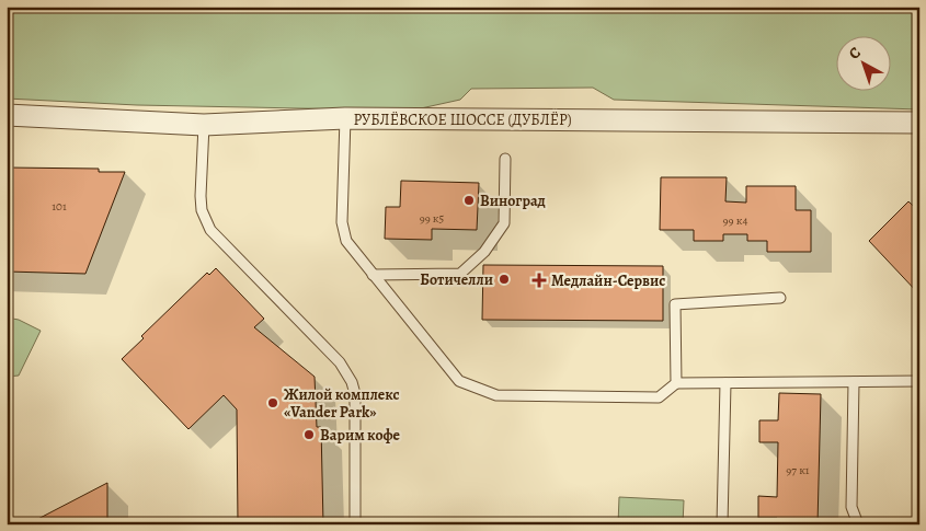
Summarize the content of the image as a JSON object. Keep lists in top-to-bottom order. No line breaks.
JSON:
{"streets":{"street":["РУБЛЁВСКОЕ ШОССЕ (ДУБЛЁР)"]},"places":{"other":["Виноград","Ботичелли","Жилой комплекс «Vander Park»","Варим кофе"],"health":["Медлайн-Сервис"]},"house_numbers":["101","99 к5","99 к4","97 к1"],"north":"top left"}
